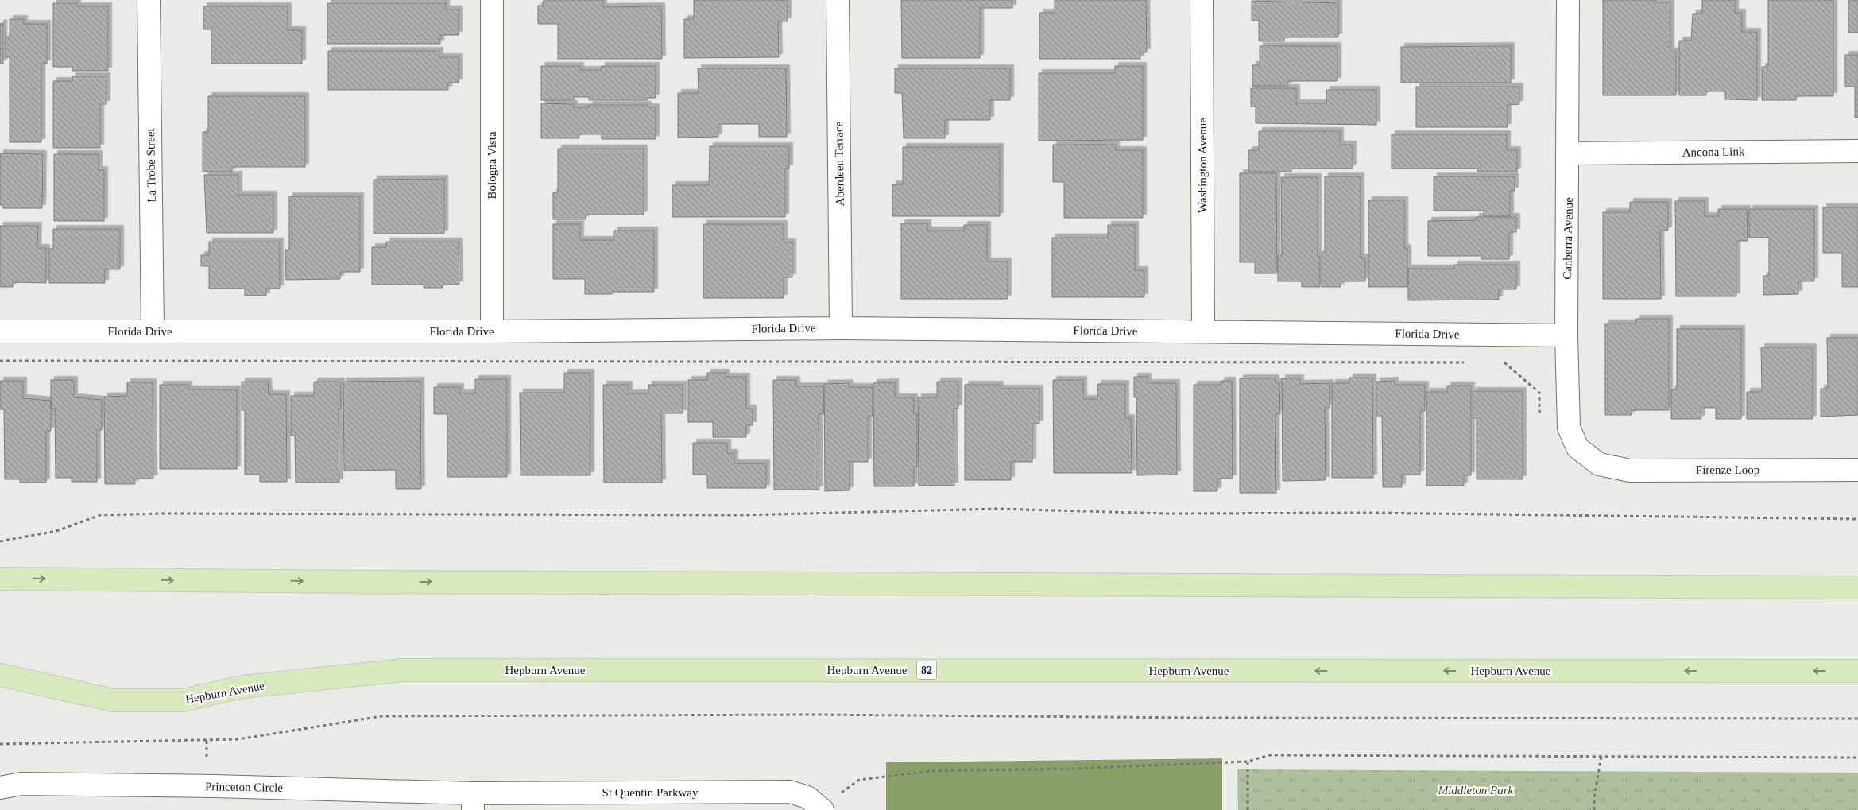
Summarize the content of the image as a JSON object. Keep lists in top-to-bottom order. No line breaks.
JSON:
{"streets":{"main road":["Hepburn Avenue","82"],"street":["Ancona Link","Aberdeen Terrace","La Trobe Street","Bologna Vista","Washington Avenue","Canberra Avenue","Florida Drive","Firenze Loop","Princeton Circle","St Quentin Parkway"]},"crossings":[["Ancona Link","Canberra Avenue"],["Aberdeen Terrace","Florida Drive"],["La Trobe Street","Florida Drive"],["Bologna Vista","Florida Drive"],["Washington Avenue","Florida Drive"],["Canberra Avenue","Florida Drive"],["Canberra Avenue","Firenze Loop"],["Princeton Circle","St Quentin Parkway"]],"parks":["Middleton Park"]}
